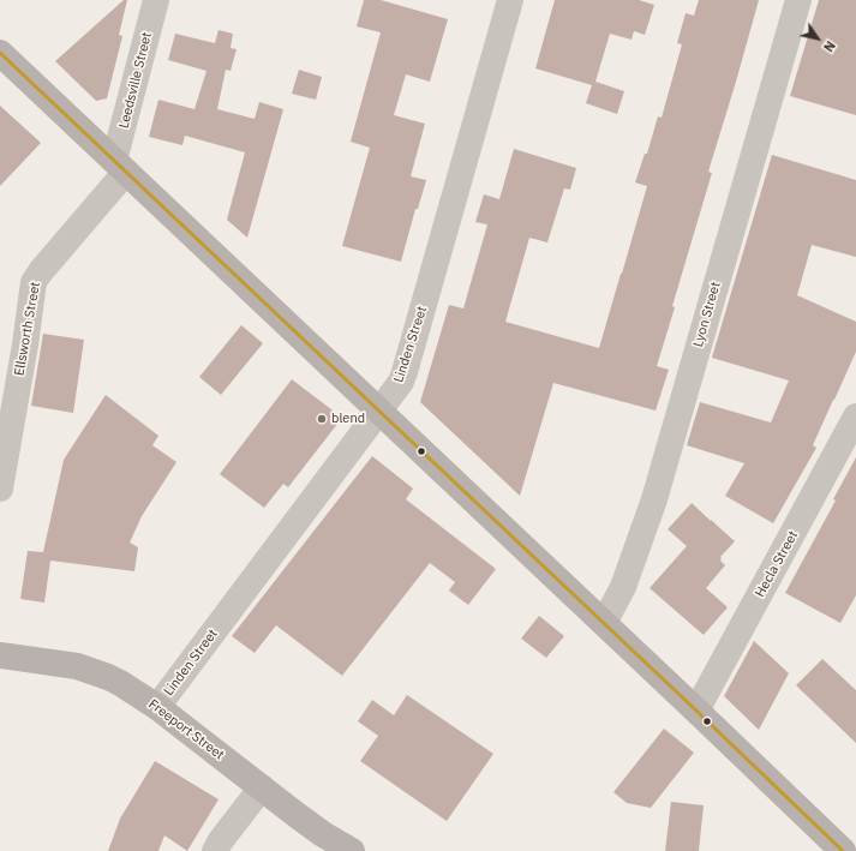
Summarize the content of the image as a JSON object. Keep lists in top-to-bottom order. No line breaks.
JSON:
{"streets":{"main road":["Freeport Street"],"street":["Leedsville Street","Lyon Street","Ellsworth Street","Linden Street","Hecla Street"]},"crossings":[["Leedsville Street","Ellsworth Street"],["Linden Street","Freeport Street"]],"places":["blend"],"north":"bottom right"}
